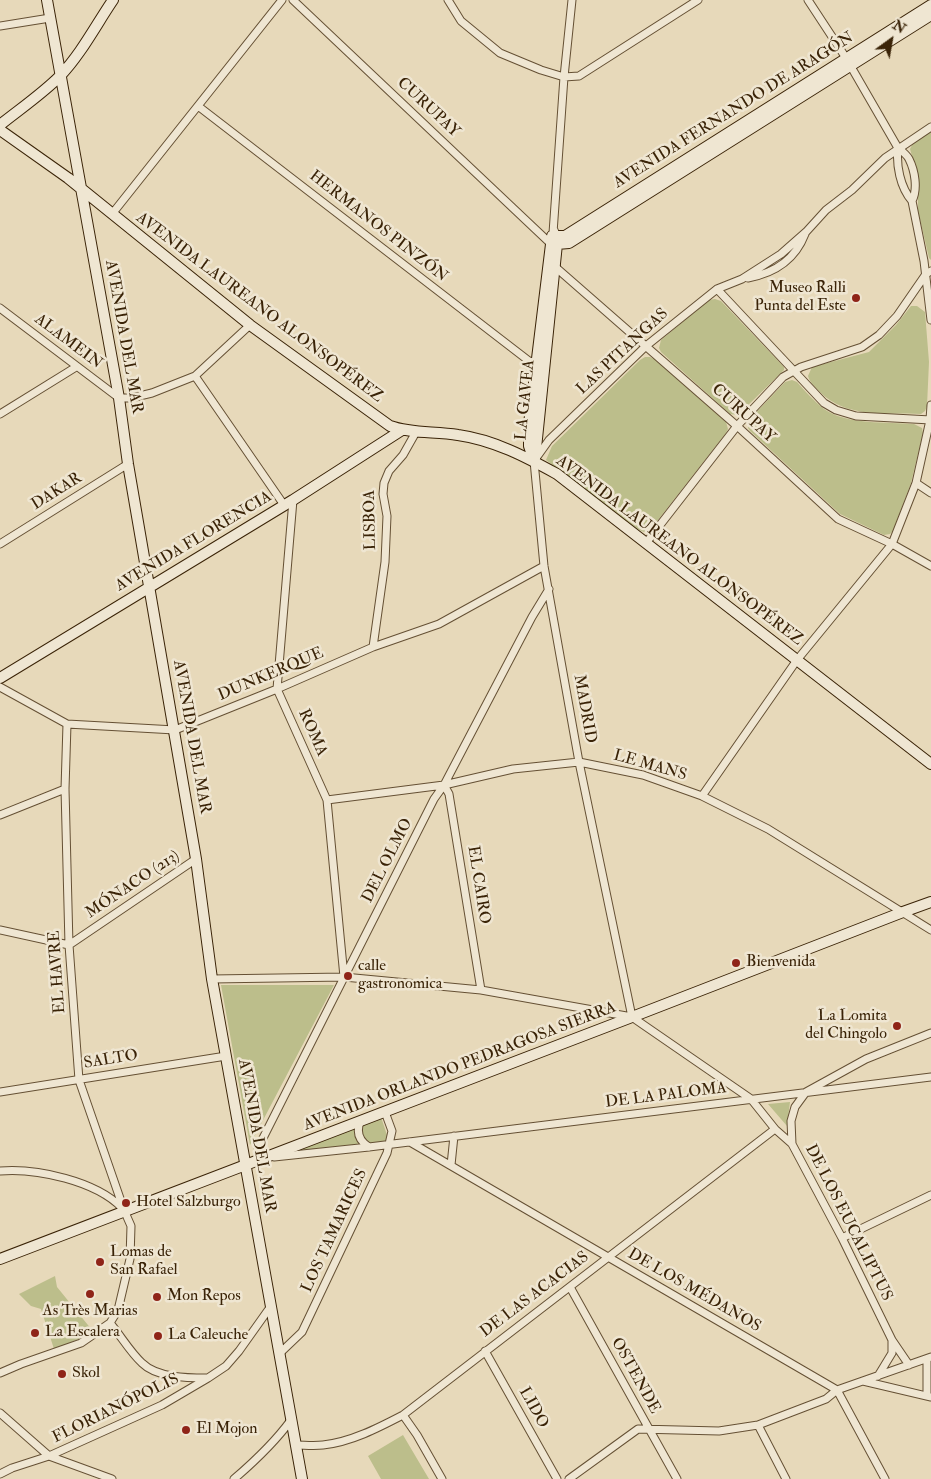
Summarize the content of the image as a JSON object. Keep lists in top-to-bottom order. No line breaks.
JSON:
{"streets":{"street":["CURUPAY","AVENIDA FERNANDO DE ARAGÓN","HERMANOS PINZÓN","AVENIDA LAUREANO ALONSOPÉREZ","AVENIDA DEL MAR","ALAMEIN","LAS PITANGAS","LA GAVEA","DAKAR","LISBOA","AVENIDA FLORENCIA","DUNKERQUE","MADRID","ROMA","LE MANS","DEL OLMO","MÓNACO (213)","EL CAIRO","EL HAVRE","SALTO","AVENIDA ORLANDO PEDRAGOSA SIERRA","DE LA PALOMA","DE LOS EUCALIPTUS","LOS TAMARICES","DE LOS MÉDANOS","DE LAS ACACIAS","OSTENDE","LIDO","FLORIANÓPOLIS"]},"crossings":[["CURUPAY","AVENIDA FERNANDO DE ARAGÓN"],["CURUPAY","LAS PITANGAS"],["CURUPAY","LA GAVEA"],["AVENIDA FERNANDO DE ARAGÓN","LA GAVEA"],["HERMANOS PINZÓN","LA GAVEA"],["AVENIDA LAUREANO ALONSOPÉREZ","AVENIDA DEL MAR"],["AVENIDA LAUREANO ALONSOPÉREZ","LAS PITANGAS"],["AVENIDA LAUREANO ALONSOPÉREZ","LA GAVEA"],["AVENIDA LAUREANO ALONSOPÉREZ","LISBOA"],["AVENIDA LAUREANO ALONSOPÉREZ","AVENIDA FLORENCIA"],["AVENIDA LAUREANO ALONSOPÉREZ","MADRID"],["AVENIDA DEL MAR","ALAMEIN"],["AVENIDA DEL MAR","DAKAR"],["AVENIDA DEL MAR","AVENIDA FLORENCIA"],["AVENIDA DEL MAR","DUNKERQUE"],["AVENIDA DEL MAR","MÓNACO (213)"],["AVENIDA DEL MAR","SALTO"],["AVENIDA DEL MAR","AVENIDA ORLANDO PEDRAGOSA SIERRA"],["AVENIDA DEL MAR","DE LOS EUCALIPTUS"],["AVENIDA DEL MAR","LOS TAMARICES"],["AVENIDA DEL MAR","DE LAS ACACIAS"],["AVENIDA DEL MAR","FLORIANÓPOLIS"],["LAS PITANGAS","LA GAVEA"],["LAS PITANGAS","MADRID"],["LA GAVEA","MADRID"],["LISBOA","DUNKERQUE"],["AVENIDA FLORENCIA","ROMA"],["DUNKERQUE","MADRID"],["DUNKERQUE","ROMA"],["DUNKERQUE","EL HAVRE"],["MADRID","LE MANS"],["MADRID","DEL OLMO"],["MADRID","AVENIDA ORLANDO PEDRAGOSA SIERRA"],["MADRID","DE LOS EUCALIPTUS"],["ROMA","LE MANS"],["ROMA","DEL OLMO"],["ROMA","DE LOS EUCALIPTUS"],["LE MANS","DEL OLMO"],["LE MANS","EL CAIRO"],["LE MANS","AVENIDA ORLANDO PEDRAGOSA SIERRA"],["DEL OLMO","EL CAIRO"],["DEL OLMO","DE LOS EUCALIPTUS"],["MÓNACO (213)","EL HAVRE"],["EL CAIRO","DE LOS EUCALIPTUS"],["EL HAVRE","SALTO"],["EL HAVRE","AVENIDA ORLANDO PEDRAGOSA SIERRA"],["AVENIDA ORLANDO PEDRAGOSA SIERRA","DE LA PALOMA"],["AVENIDA ORLANDO PEDRAGOSA SIERRA","DE LOS EUCALIPTUS"],["AVENIDA ORLANDO PEDRAGOSA SIERRA","LOS TAMARICES"],["DE LA PALOMA","DE LOS EUCALIPTUS"],["DE LA PALOMA","LOS TAMARICES"],["DE LA PALOMA","DE LOS MÉDANOS"],["DE LOS EUCALIPTUS","DE LAS ACACIAS"],["DE LOS MÉDANOS","DE LAS ACACIAS"],["DE LAS ACACIAS","OSTENDE"],["DE LAS ACACIAS","LIDO"]],"places":["Museo Ralli Punta del Este","Bienvenida","calle gastronomica","La Lomita del Chingolo","Hotel Salzburgo","Lomas de San Rafael","As Très Marias","Mon Repos","La Escalera","La Caleuche","Skol","El Mojon"],"north":"top right"}
